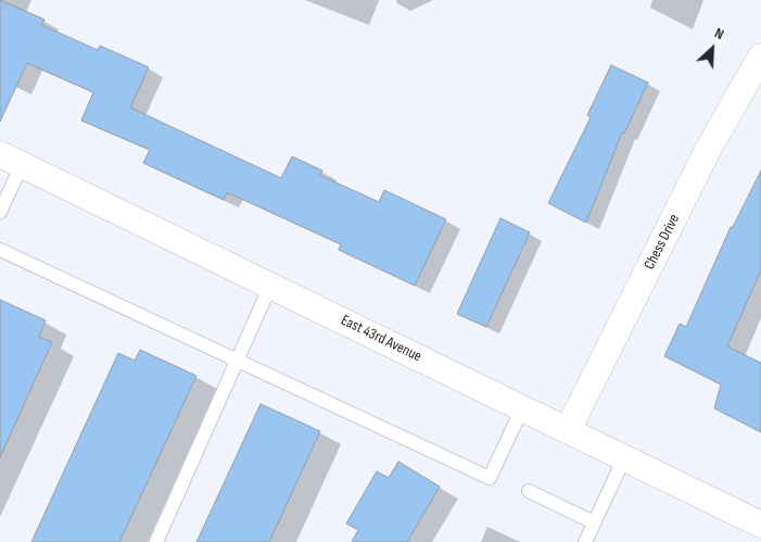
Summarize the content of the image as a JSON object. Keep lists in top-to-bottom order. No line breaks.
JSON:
{"streets":{"street":["Chess Drive","East 43rd Avenue"]},"crossings":[["Chess Drive","East 43rd Avenue"]],"north":"top right"}
